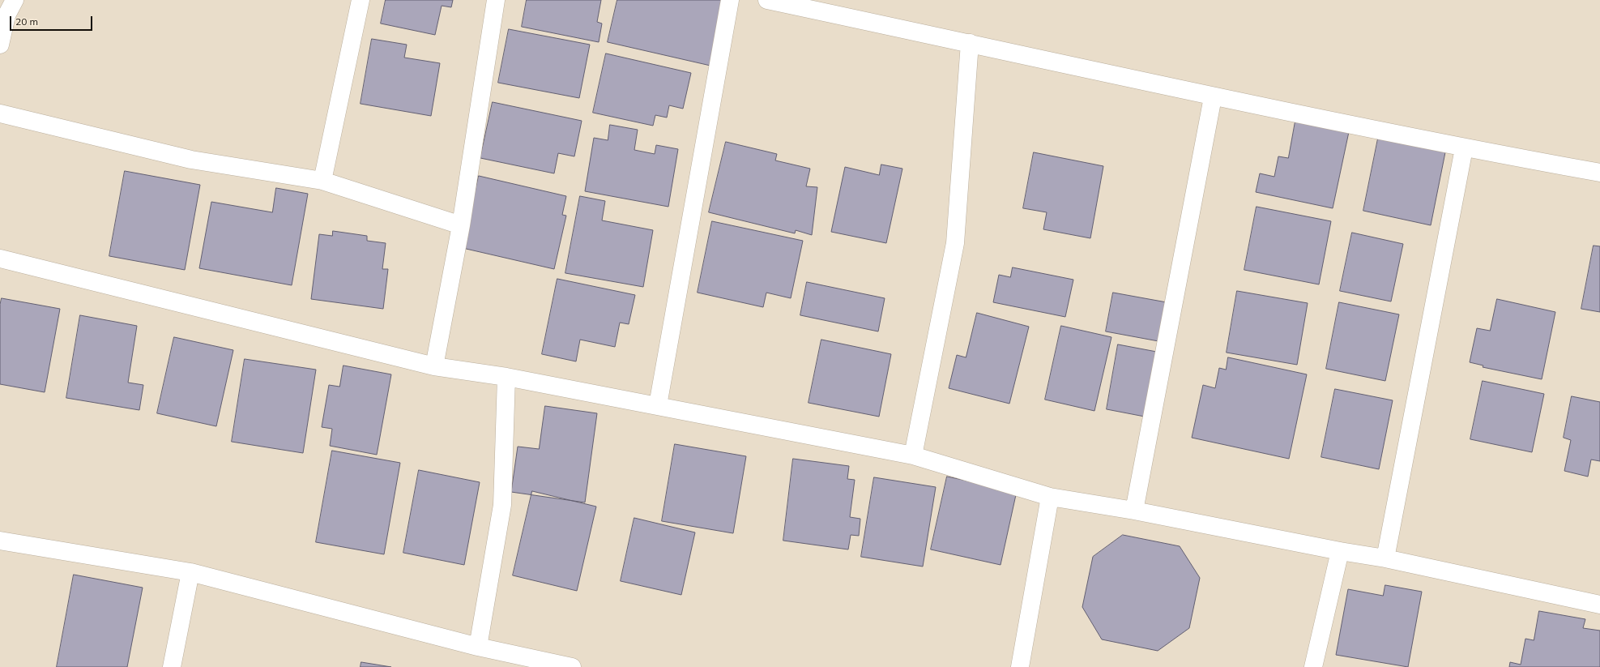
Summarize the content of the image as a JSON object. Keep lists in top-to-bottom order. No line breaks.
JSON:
{"scale_bar":"20 m"}
